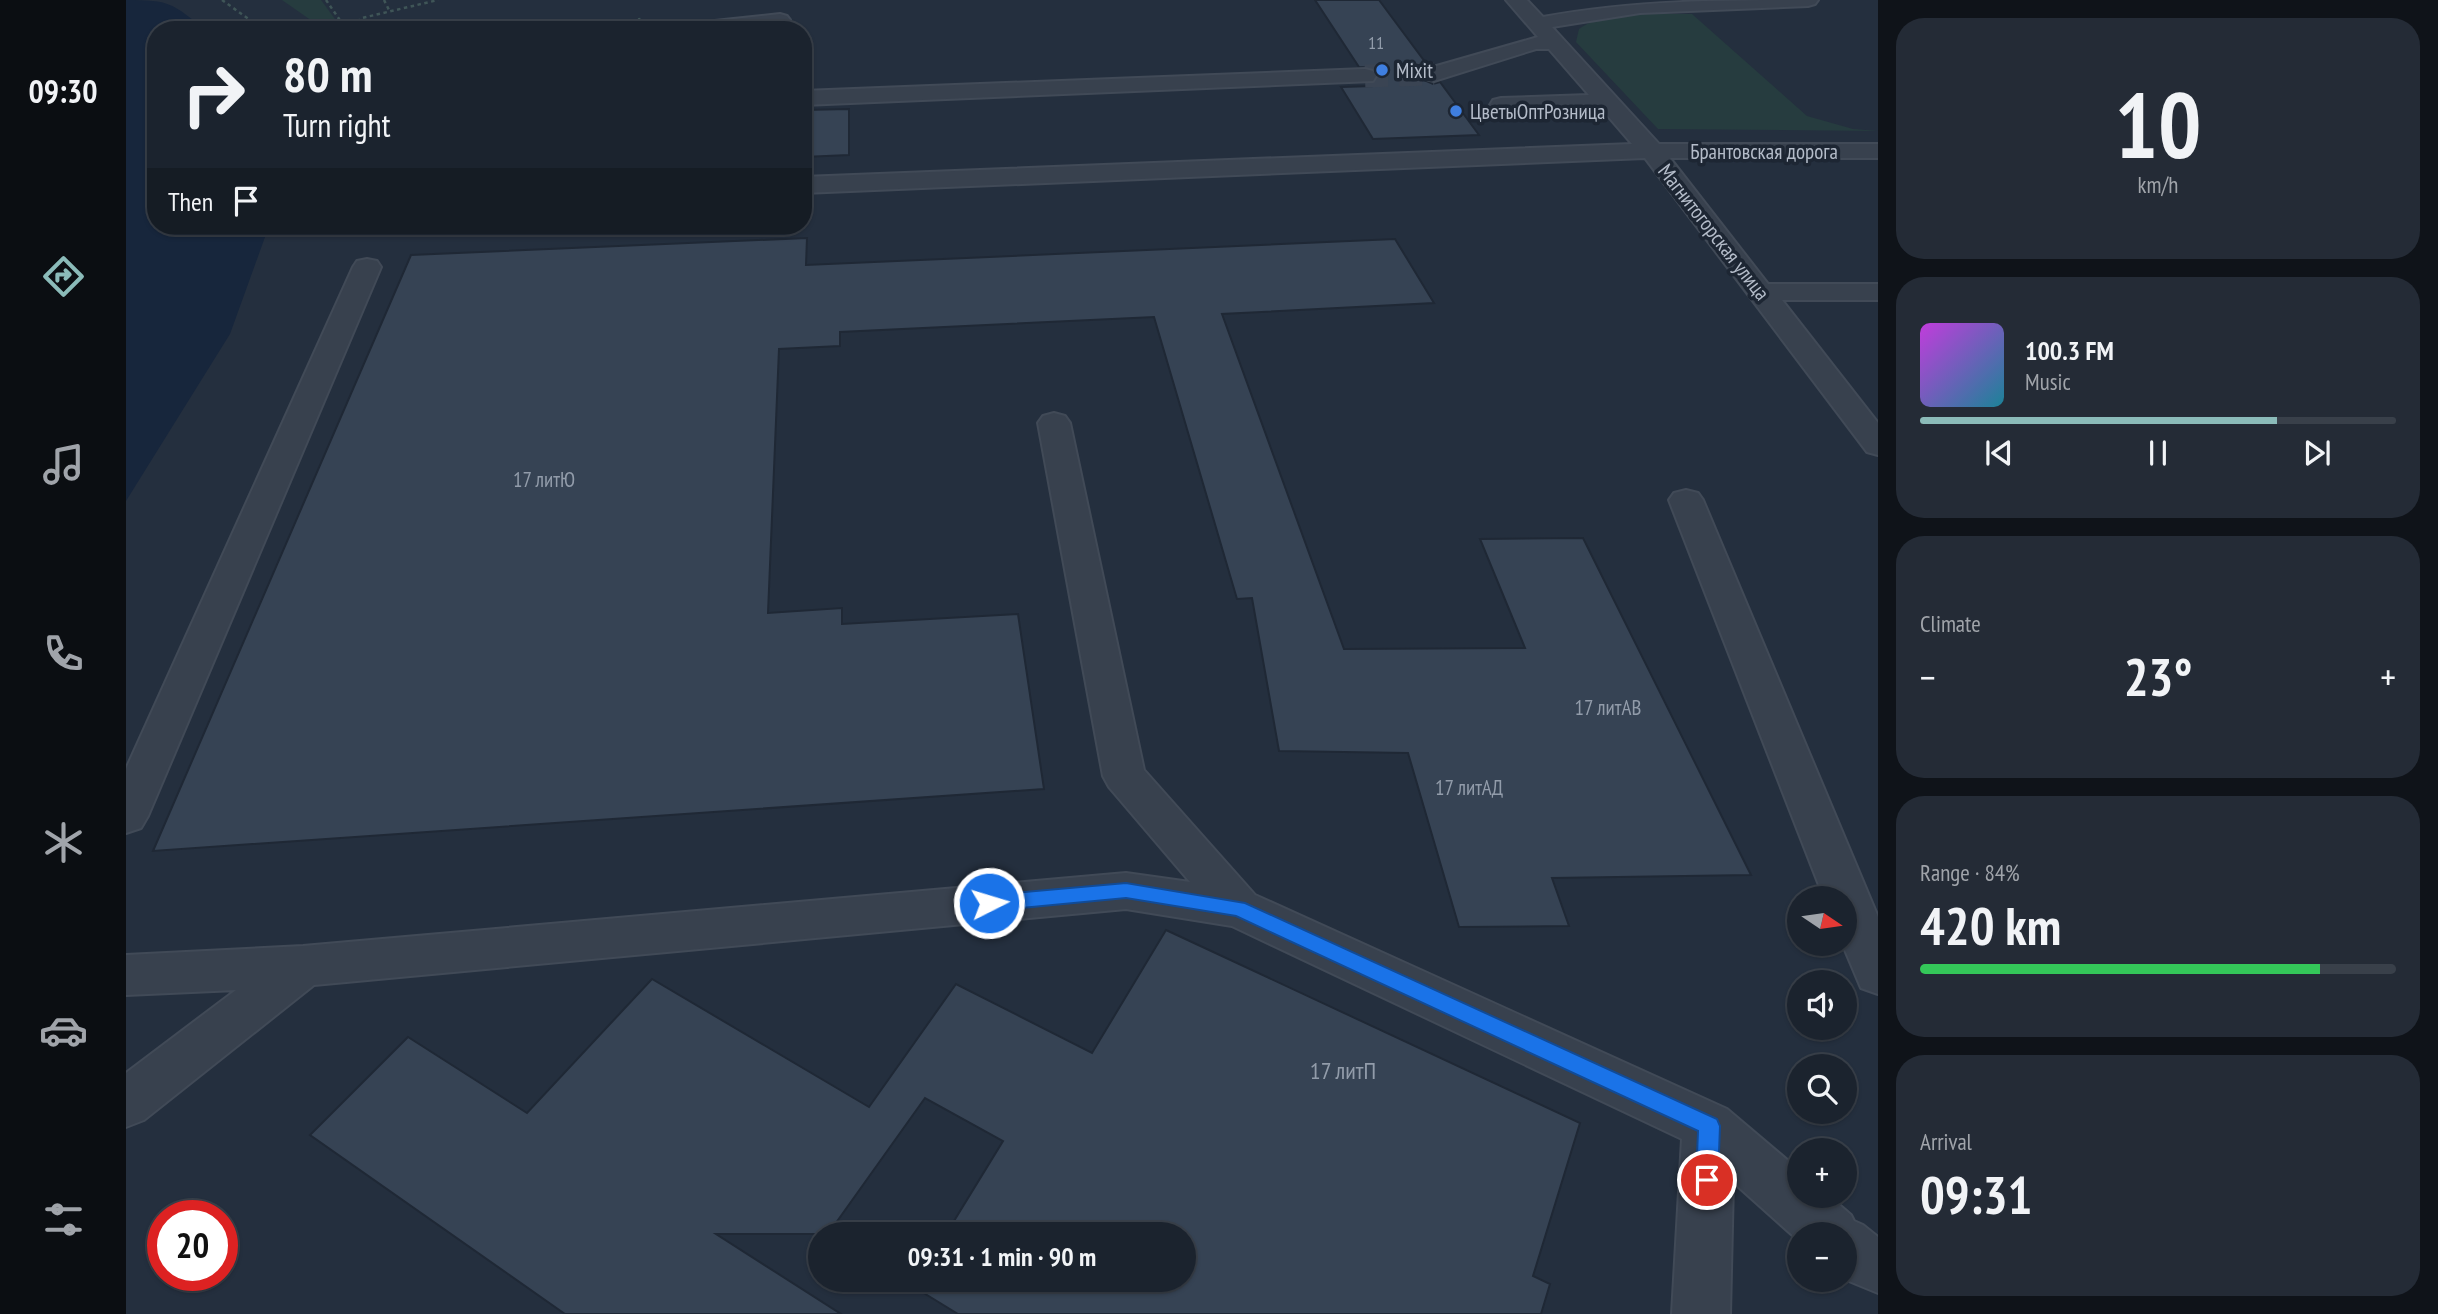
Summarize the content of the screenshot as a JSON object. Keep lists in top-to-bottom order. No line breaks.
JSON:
{"streets":{"street":["Брантовская дорога","Магнитогорская улица"]},"crossings":[["Брантовская дорога","Магнитогорская улица"]],"places":["Mixit","ЦветыОптРозница"],"house_numbers":["11","17 литЮ","17 литАВ","17 литАД","17 литП"],"north":"right","page":{"tabs":"09:30","tile":[["10","km/h"],"Climate",["Range · 84%","420 km"],["Arrival","09:31"]],"turn":["80 m","Turn right"],"then":"Then","song":["100.3 FM","Music"],"heat":["−","23°","+"],"map_buttons":["+","−"],"limit":"20","trip":"09:31 · 1 min · 90 m"}}
